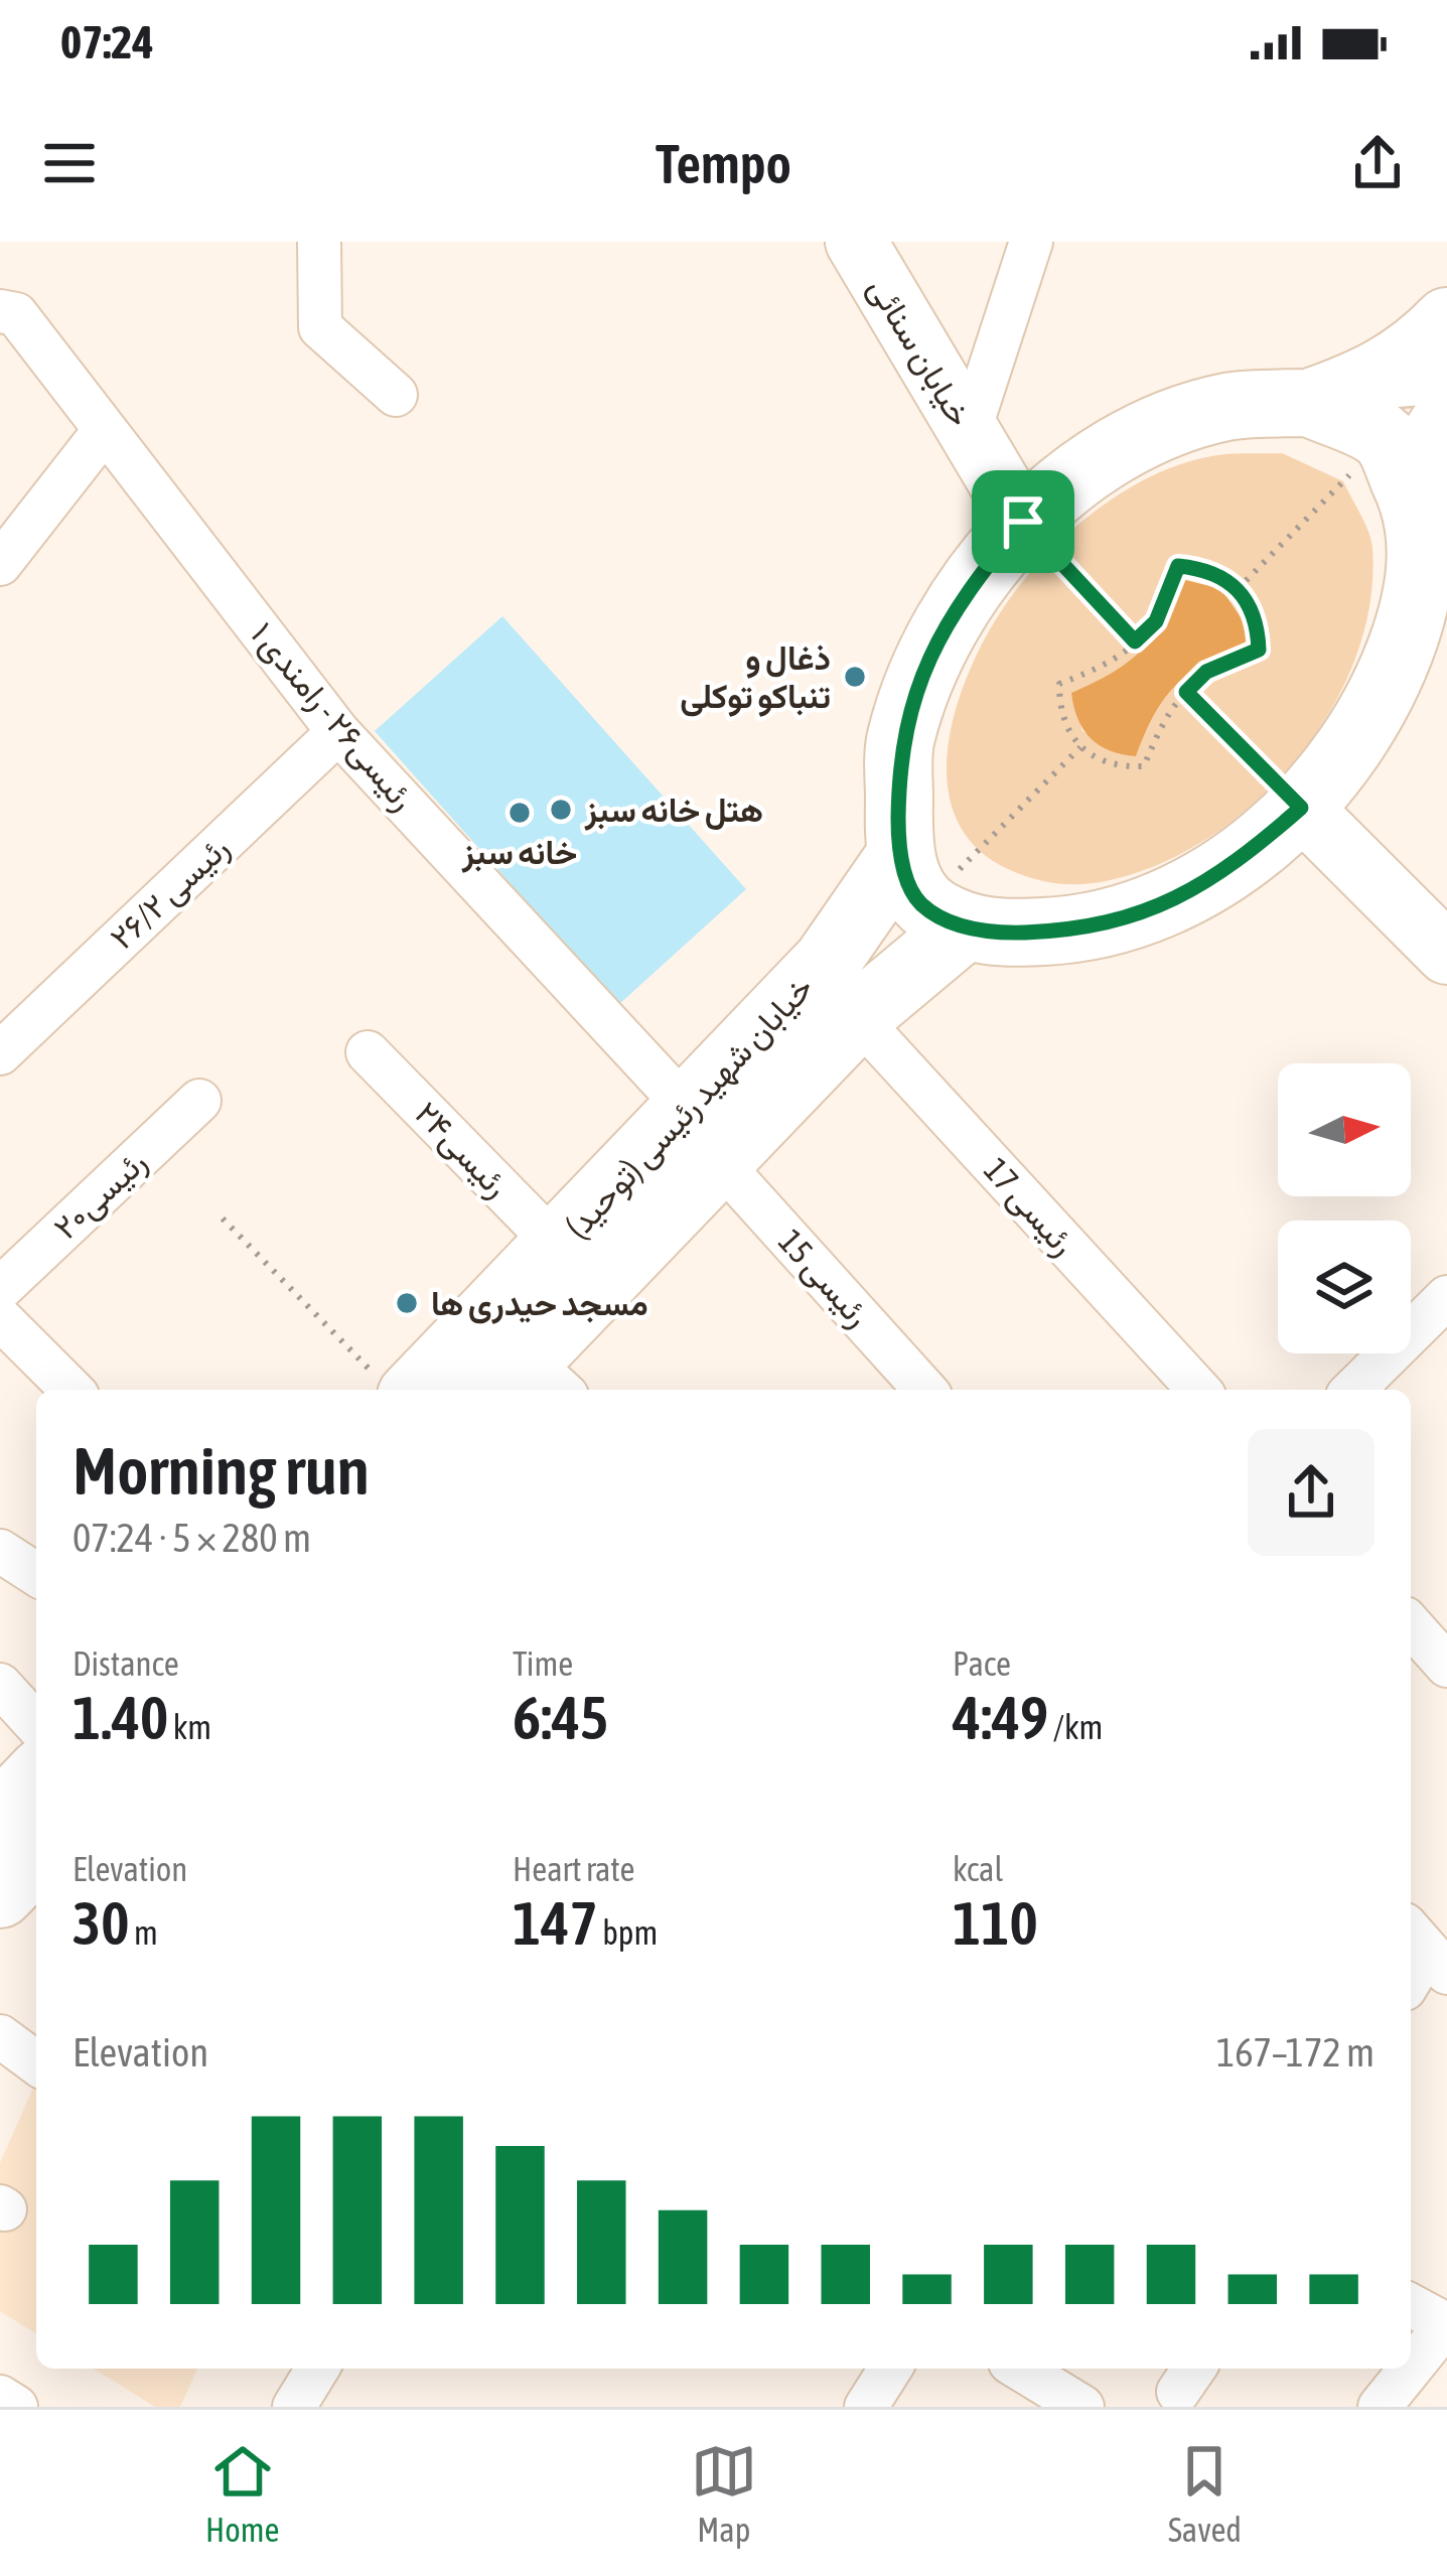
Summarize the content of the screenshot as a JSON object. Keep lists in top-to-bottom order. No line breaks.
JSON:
{"streets":{"main road":["خیابان شهید رئیسی (توحید)"],"street":["خیابان سنائی","رئیسی۲۶ - رامندی ۱","رئیسی ۲۶/۲","رئیسی۲۴","رئیسی۲۰","رئیسی 17","رئیسی 15"]},"crossings":[["رئیسی۲۶ - رامندی ۱","رئیسی ۲۶/۲"],["رئیسی۲۶ - رامندی ۱","خیابان شهید رئیسی (توحید)"],["رئیسی۲۶ - رامندی ۱","رئیسی 15"],["خیابان شهید رئیسی (توحید)","رئیسی۲۴"],["خیابان شهید رئیسی (توحید)","رئیسی 17"],["خیابان شهید رئیسی (توحید)","رئیسی 15"]],"places":["ذغال و تنباکو توکلی","هتل خانه سبز","خانه سبز","مسجد حیدری ها"],"north":"right","page":{"status":"07:24","header":"Tempo","heading":["Morning run","07:24 · 5 × 280 m"],"stats":[["Distance","1.40 km"],["Time","6:45"],["Pace","4:49 /km"],["Elevation","30 m"],["Heart rate","147 bpm"],["kcal","110"]],"chart":["Elevation","167–172 m"],"tabs":["Home","Map","Saved"]}}
